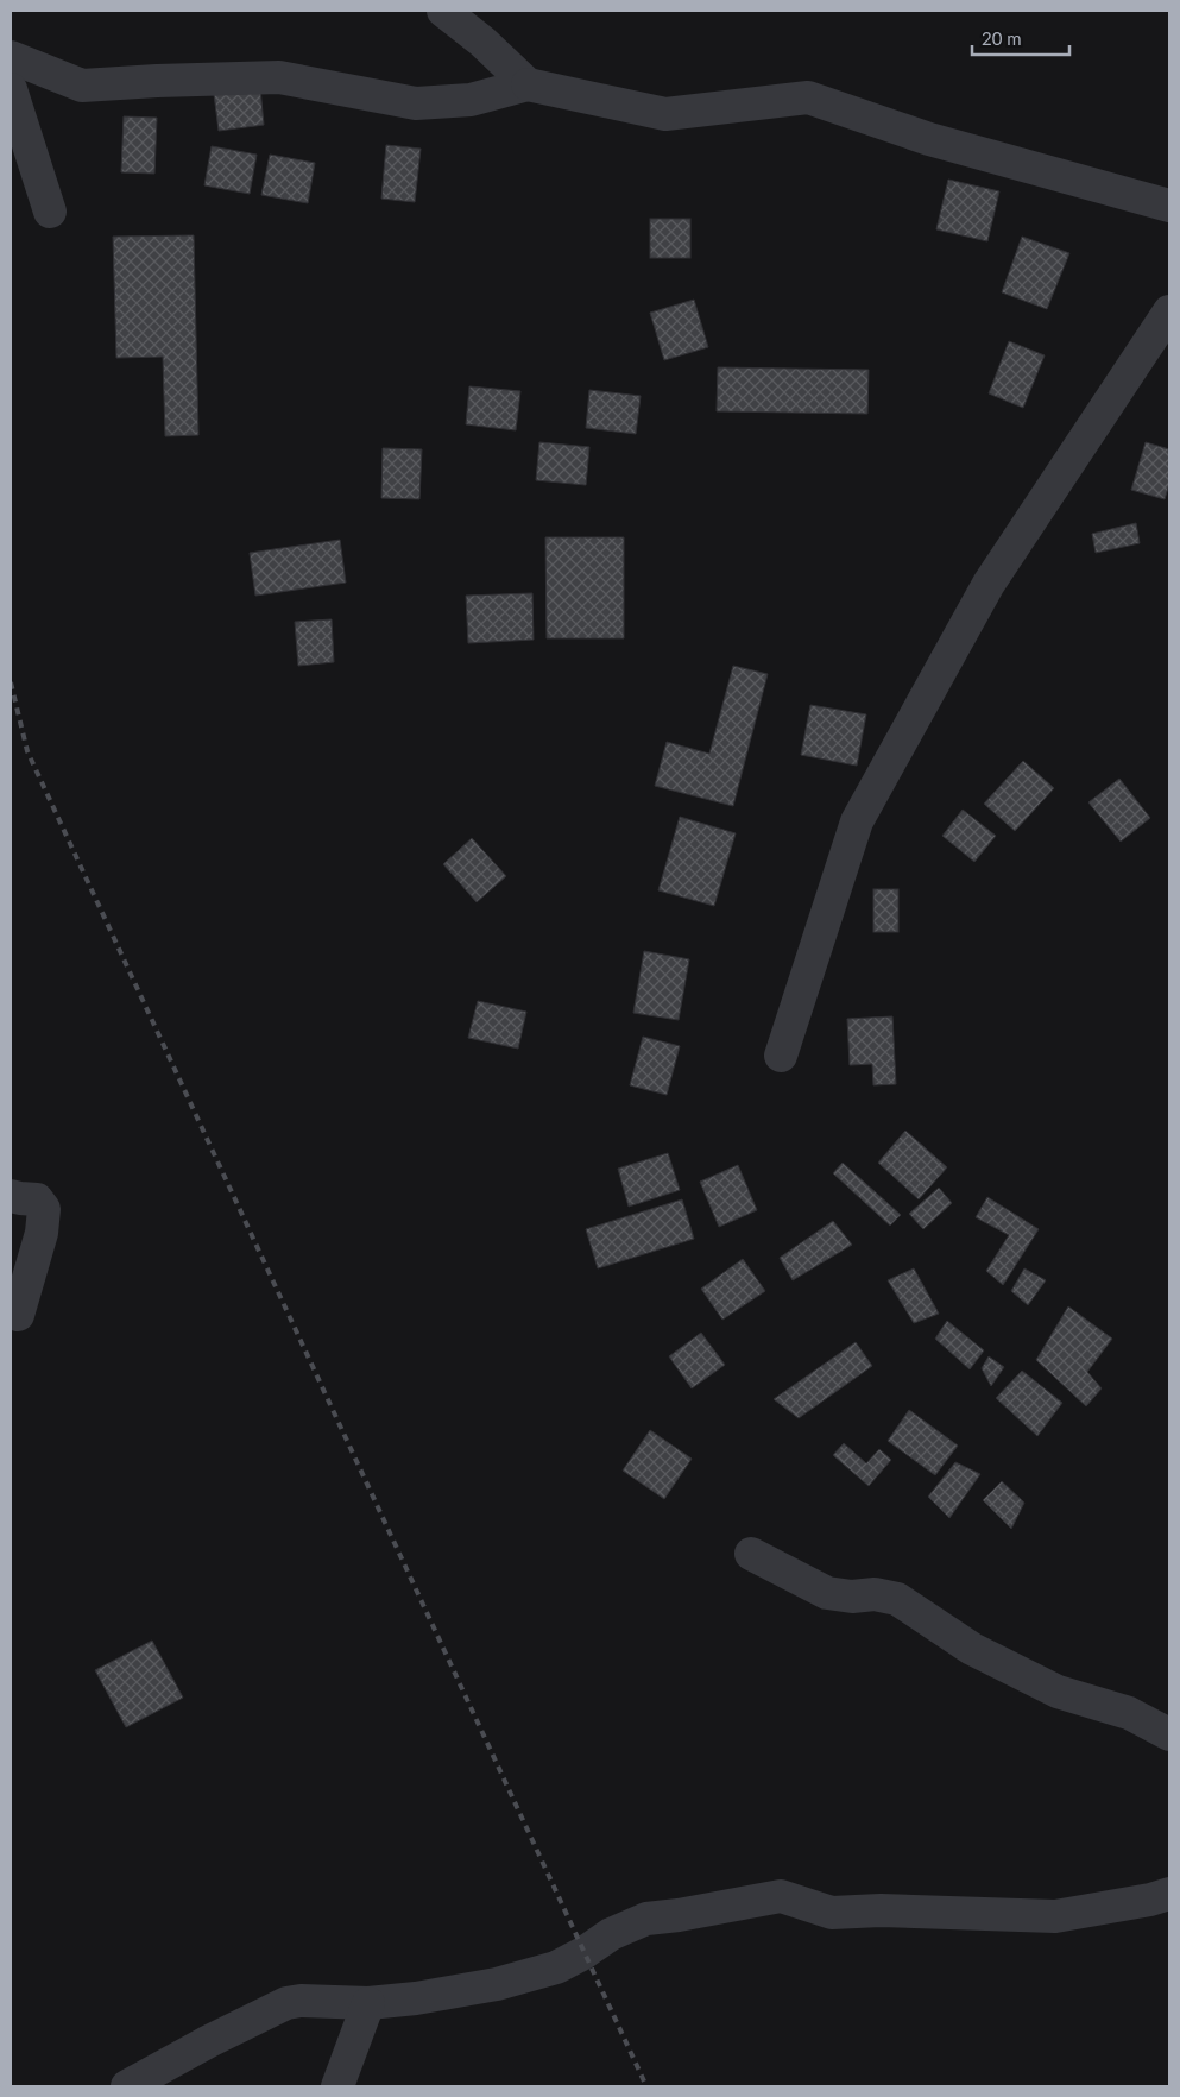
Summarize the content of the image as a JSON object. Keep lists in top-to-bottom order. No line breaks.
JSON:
{"scale_bar":"20 m"}
